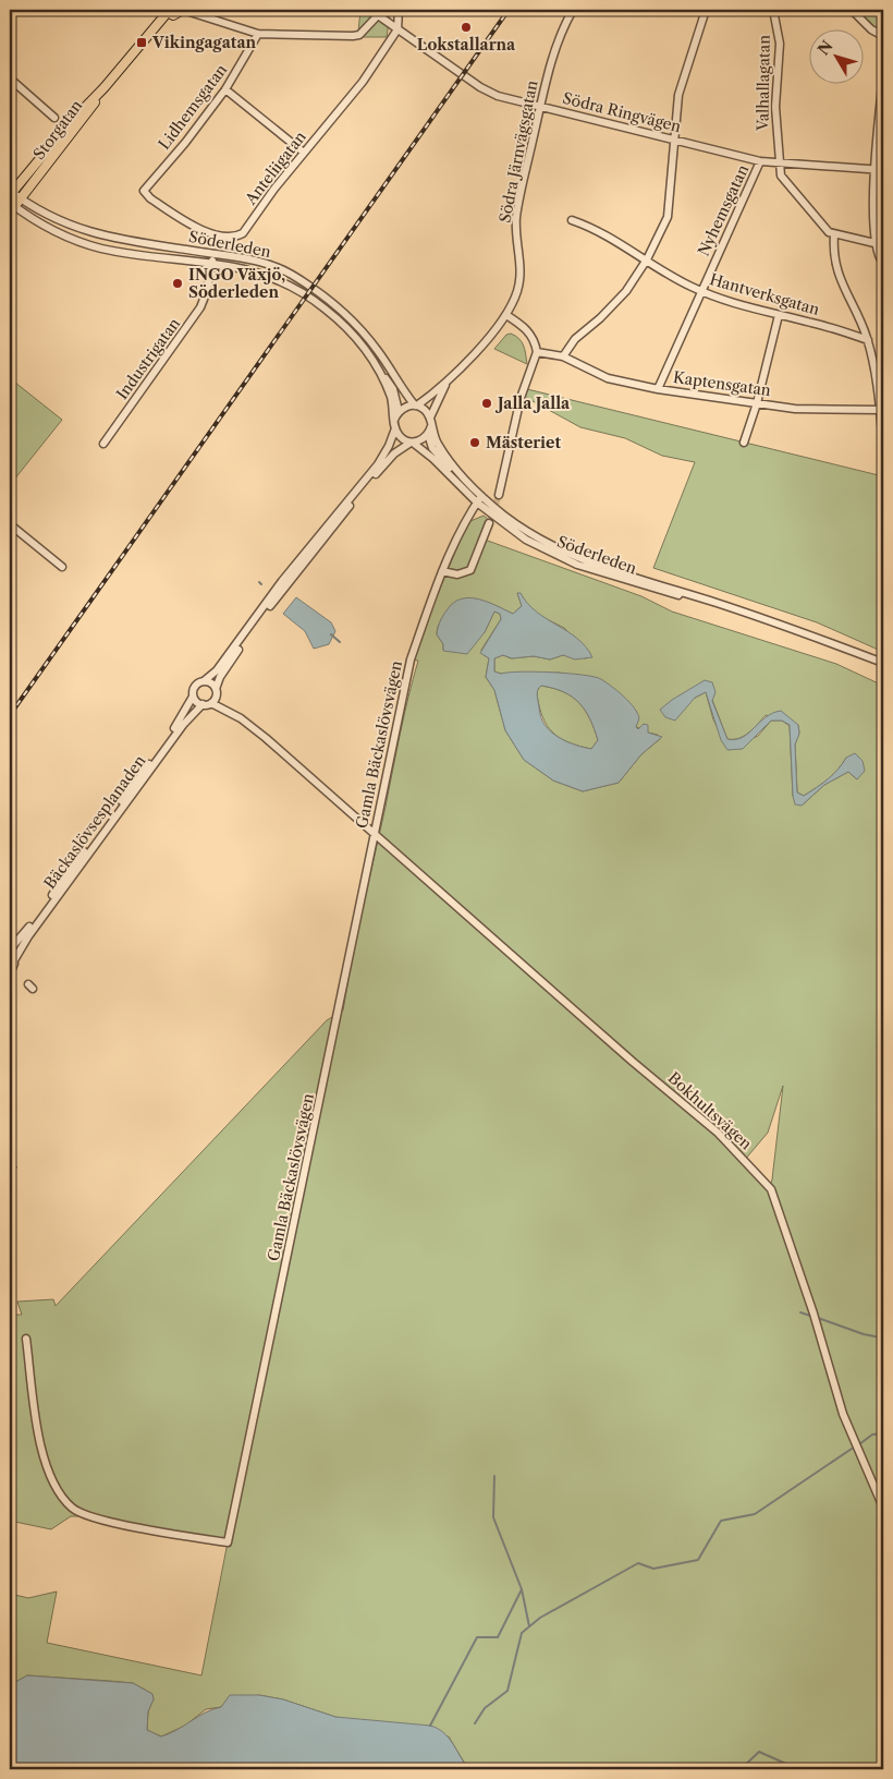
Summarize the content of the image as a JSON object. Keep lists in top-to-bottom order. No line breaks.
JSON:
{"streets":{"main road":["Storgatan"],"street":["Valhallagatan","Lidhemsgatan","Södra Ringvägen","Södra Järnvägsgatan","Anteliigatan","Nyhemsgatan","Söderleden","Hantverksgatan","Industrigatan","Kaptensgatan","Gamla Bäckaslövsvägen","Bäckaslövsesplanaden","Bokhultsvägen"]},"crossings":[["Valhallagatan","Södra Ringvägen"],["Lidhemsgatan","Anteliigatan"],["Södra Ringvägen","Södra Järnvägsgatan"],["Södra Ringvägen","Anteliigatan"],["Södra Ringvägen","Nyhemsgatan"],["Storgatan","Söderleden"],["Södra Järnvägsgatan","Söderleden"],["Södra Järnvägsgatan","Bäckaslövsesplanaden"],["Nyhemsgatan","Hantverksgatan"],["Nyhemsgatan","Kaptensgatan"],["Söderleden","Industrigatan"],["Söderleden","Gamla Bäckaslövsvägen"],["Söderleden","Bäckaslövsesplanaden"],["Gamla Bäckaslövsvägen","Bokhultsvägen"],["Bäckaslövsesplanaden","Bokhultsvägen"]],"places":{"other":["Lokstallarna","INGO Växjö, Söderleden","Jalla Jalla","Mästeriet"],"transit":["Vikingagatan"]},"north":"top left"}
